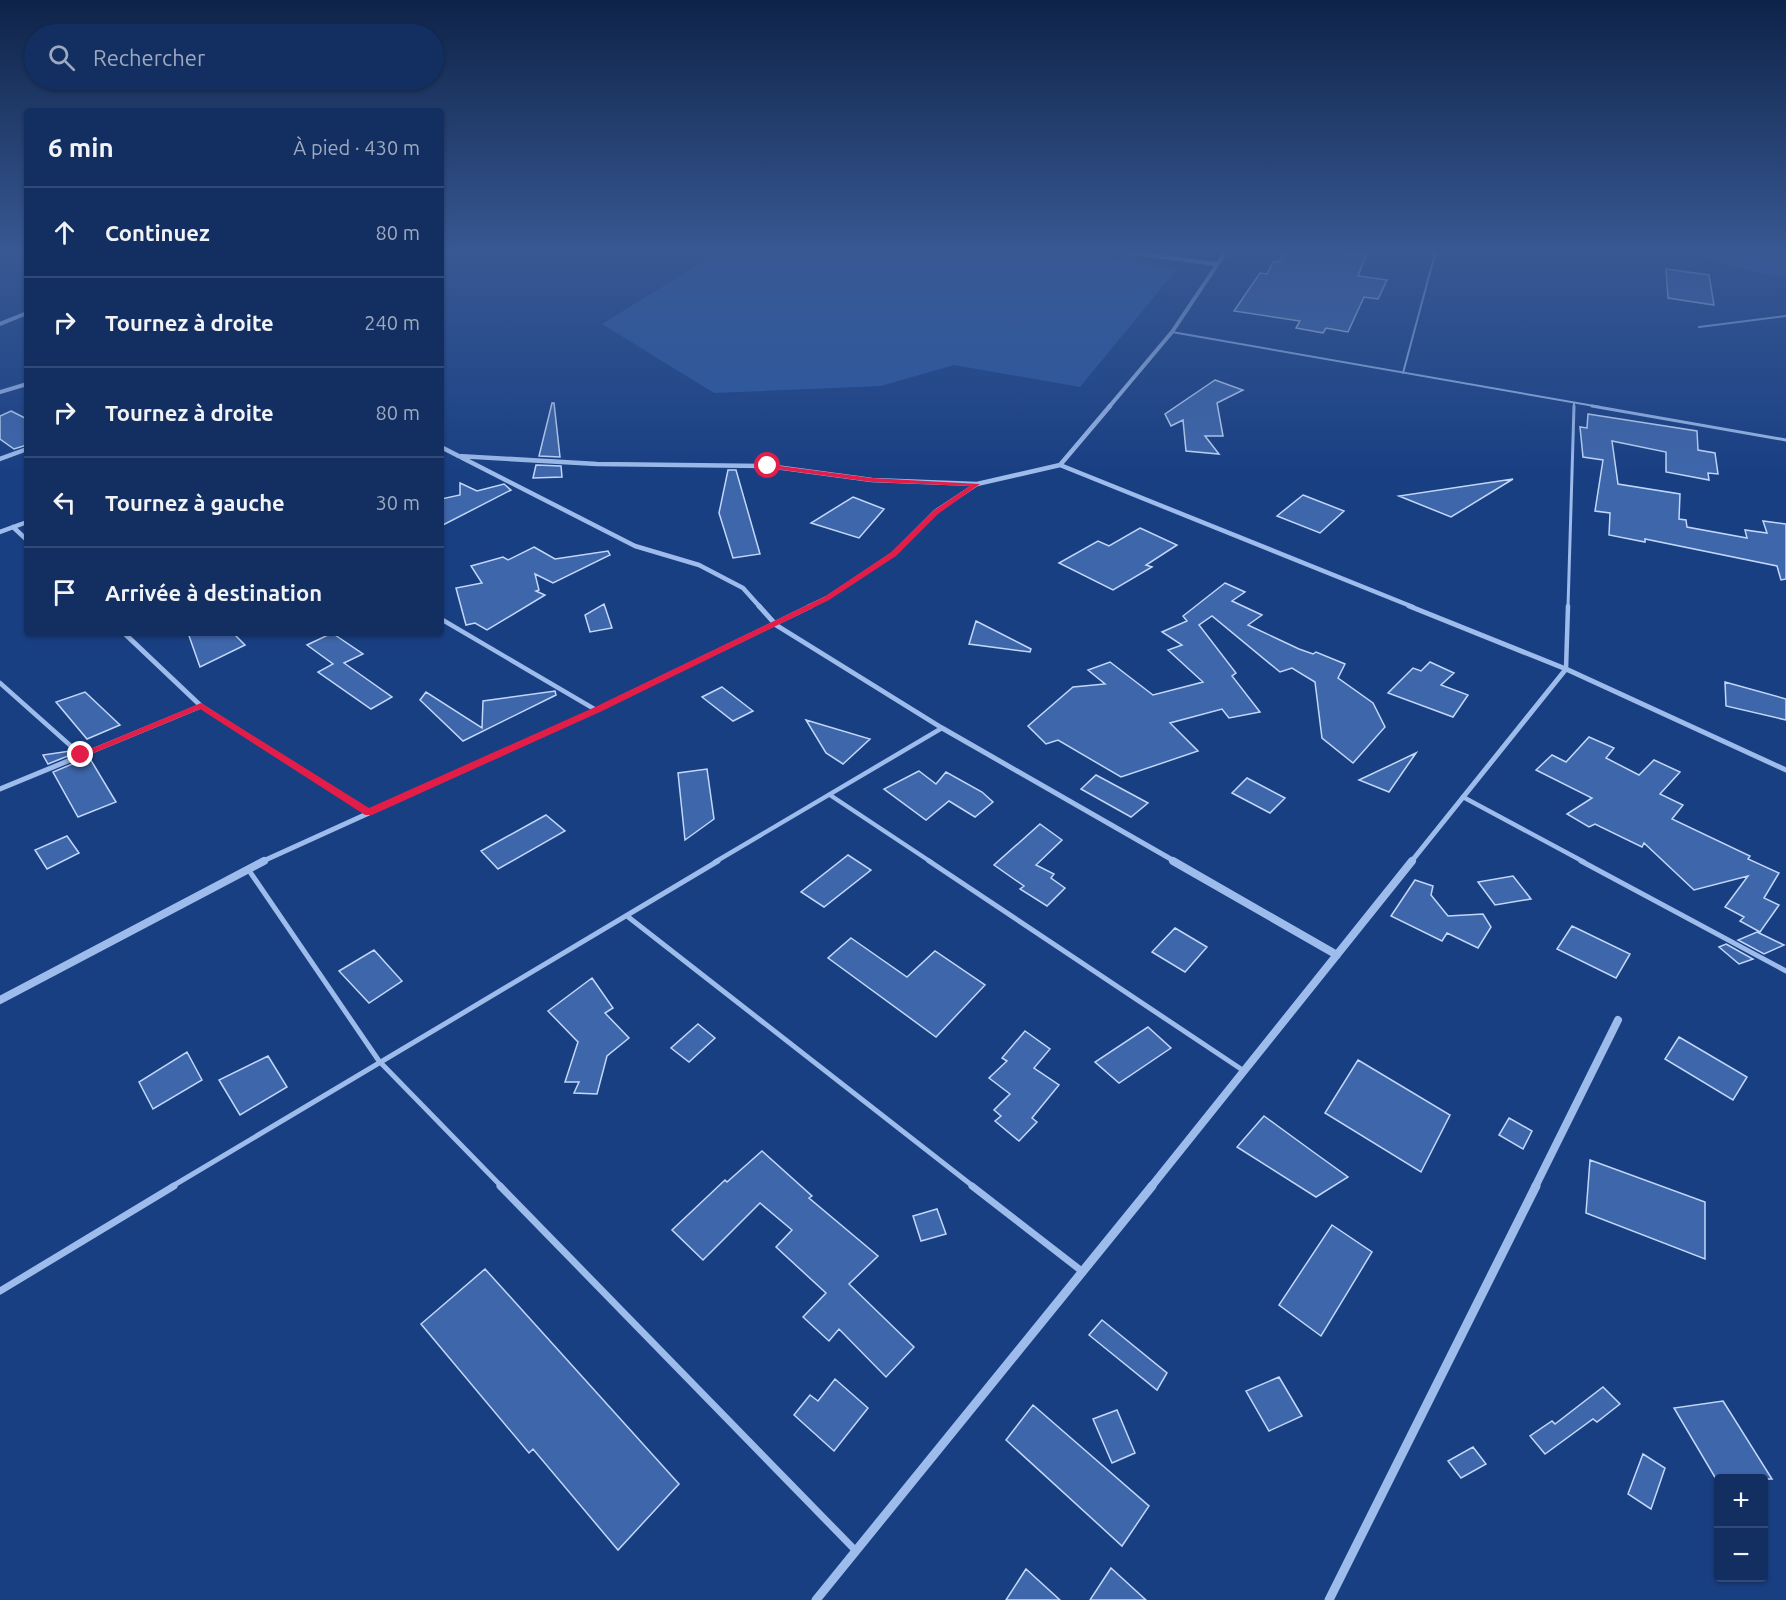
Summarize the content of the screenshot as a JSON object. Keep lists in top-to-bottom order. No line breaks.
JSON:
{"page":{"search":"Rechercher","heading":["6 min","À pied · 430 m"],"list":[["Continuez","80 m"],["Tournez à droite","240 m"],["Tournez à droite","80 m"],["Tournez à gauche","30 m"],"Arrivée à destination"],"map_buttons":["+","−"]}}
